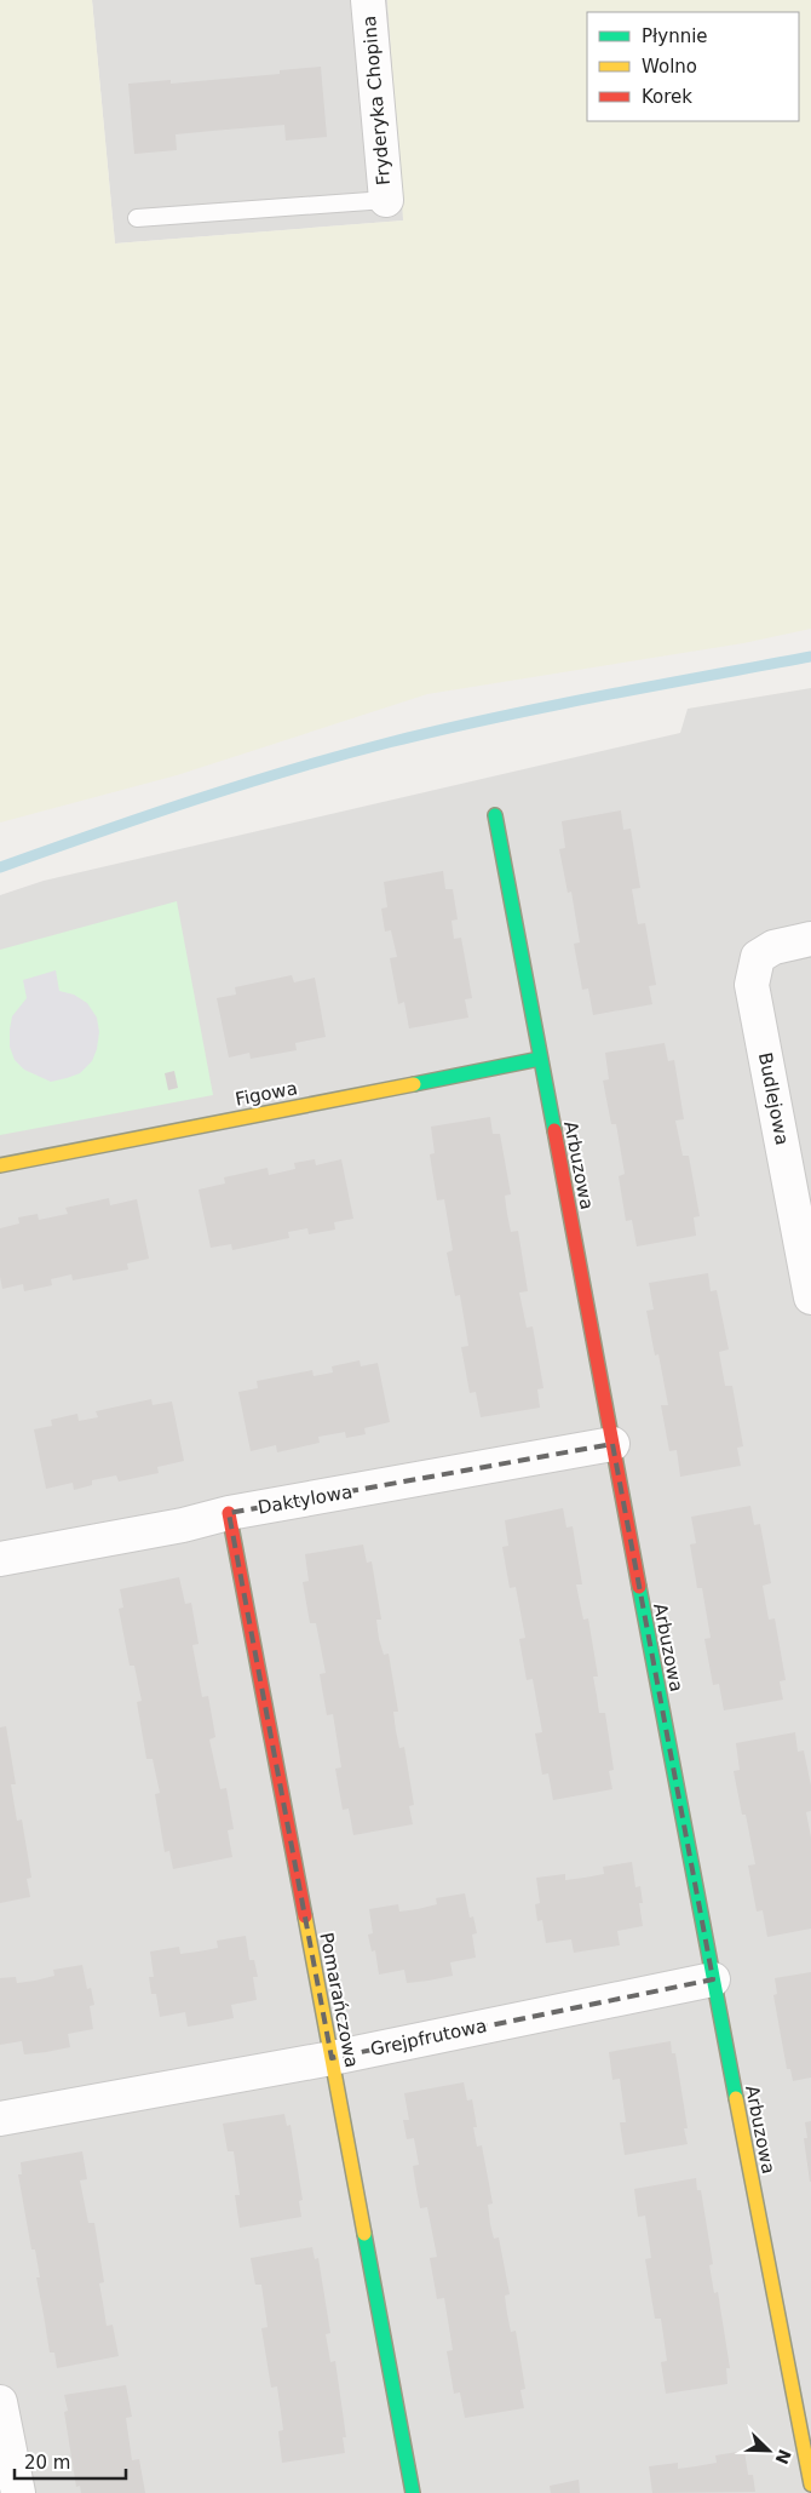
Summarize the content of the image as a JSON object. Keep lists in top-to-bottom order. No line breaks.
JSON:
{"streets":{"street":["Fryderyka Chopina","Figowa","Budlejowa","Arbuzowa","Daktylowa","Pomarańczowa","Grejpfrutowa"]},"crossings":[["Figowa","Arbuzowa"],["Arbuzowa","Daktylowa"],["Arbuzowa","Grejpfrutowa"],["Daktylowa","Pomarańczowa"],["Pomarańczowa","Grejpfrutowa"]],"legend":["Płynnie","Wolno","Korek"],"scale_bar":"20 m","north":"bottom right"}
